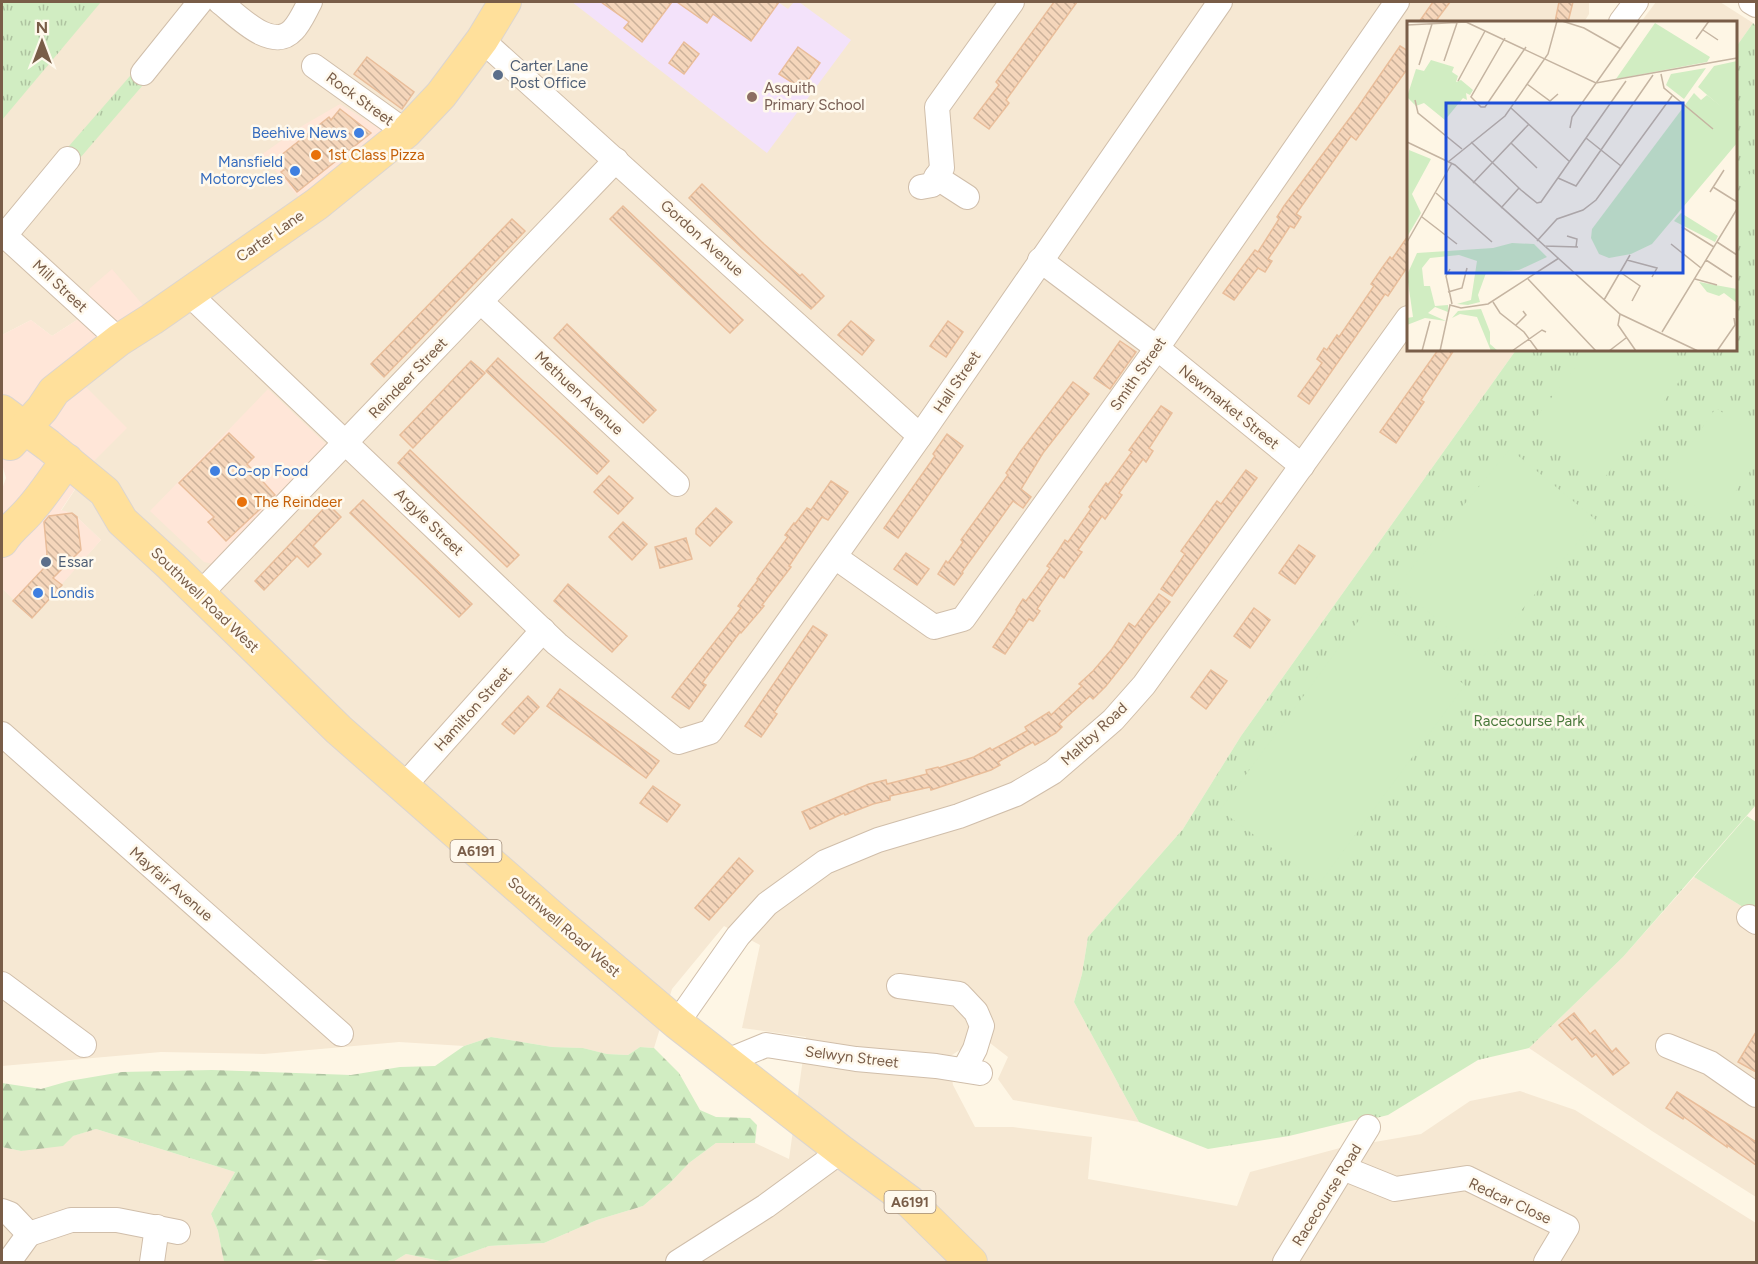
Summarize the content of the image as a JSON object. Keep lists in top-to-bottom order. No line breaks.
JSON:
{"streets":{"main road":["Carter Lane","Southwell Road West","A6191"],"street":["Rock Street","Gordon Avenue","Mill Street","Smith Street","Reindeer Street","Hall Street","Methuen Avenue","Newmarket Street","Argyle Street","Hamilton Street","Maltby Road","Mayfair Avenue","Selwyn Street","Racecourse Road","Redcar Close"]},"crossings":[["Rock Street","Carter Lane"],["Carter Lane","Gordon Avenue"],["Carter Lane","Mill Street"],["Carter Lane","Argyle Street"],["Carter Lane","Southwell Road West"],["Gordon Avenue","Reindeer Street"],["Gordon Avenue","Hall Street"],["Smith Street","Hall Street"],["Smith Street","Newmarket Street"],["Reindeer Street","Methuen Avenue"],["Reindeer Street","Argyle Street"],["Reindeer Street","Southwell Road West"],["Hall Street","Newmarket Street"],["Hall Street","Argyle Street"],["Newmarket Street","Maltby Road"],["Argyle Street","Hamilton Street"],["Southwell Road West","Hamilton Street"],["Southwell Road West","Maltby Road"],["Southwell Road West","Selwyn Street"],["Racecourse Road","Redcar Close"]],"parks":["Racecourse Park"],"places":["Carter Lane Post Office","Asquith Primary School","Beehive News","1st Class Pizza","Mansfield Motorcycles","Co-op Food","The Reindeer","Essar","Londis"],"north":"top"}
